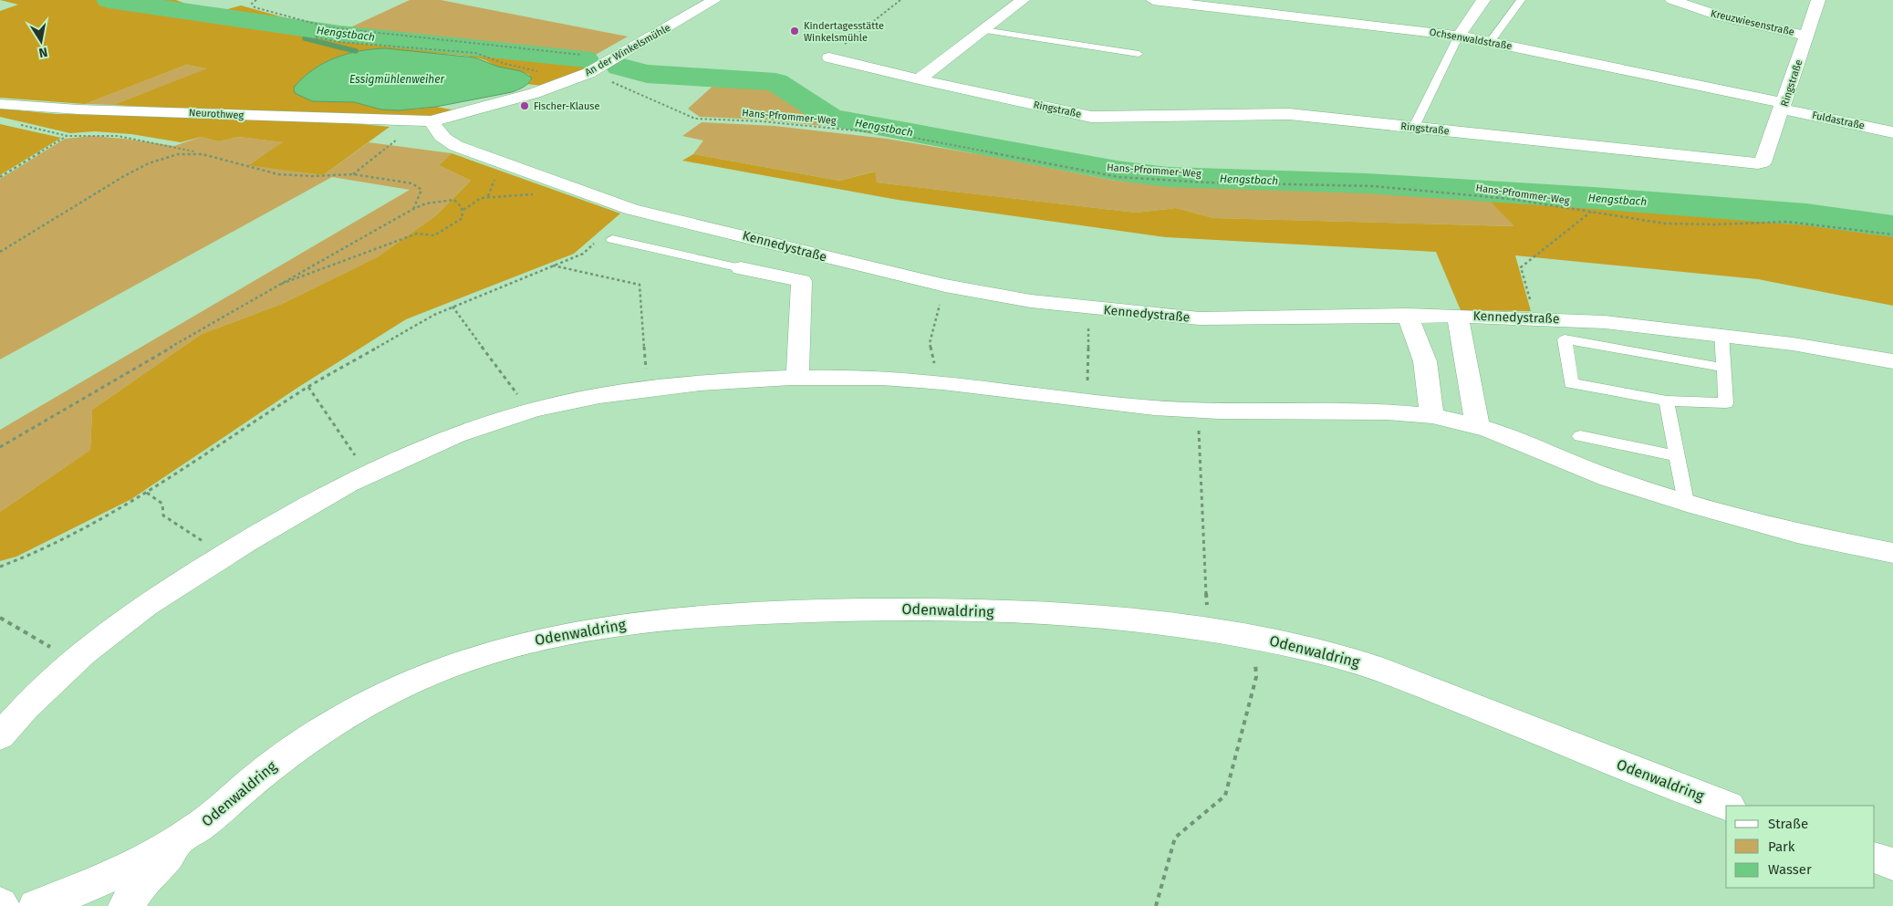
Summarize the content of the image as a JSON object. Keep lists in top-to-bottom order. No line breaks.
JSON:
{"streets":{"street":["Kreuzwiesenstraße","Ochsenwaldstraße","An der Winkelsmühle","Ringstraße","Neurothweg","Fuldastraße","Kennedystraße","Odenwaldring"],"path":["Hans-Pfrommer-Weg"]},"crossings":[["Kreuzwiesenstraße","Ringstraße"],["Ochsenwaldstraße","Ringstraße"],["Ochsenwaldstraße","Fuldastraße"],["An der Winkelsmühle","Neurothweg"],["An der Winkelsmühle","Hans-Pfrommer-Weg"],["An der Winkelsmühle","Kennedystraße"],["Ringstraße","Fuldastraße"],["Neurothweg","Kennedystraße"]],"water":["Hengstbach","Essigmühlenweiher"],"places":["Kindertagesstätte Winkelsmühle","Fischer-Klause"],"legend":["Straße","Park","Wasser"],"north":"bottom"}
